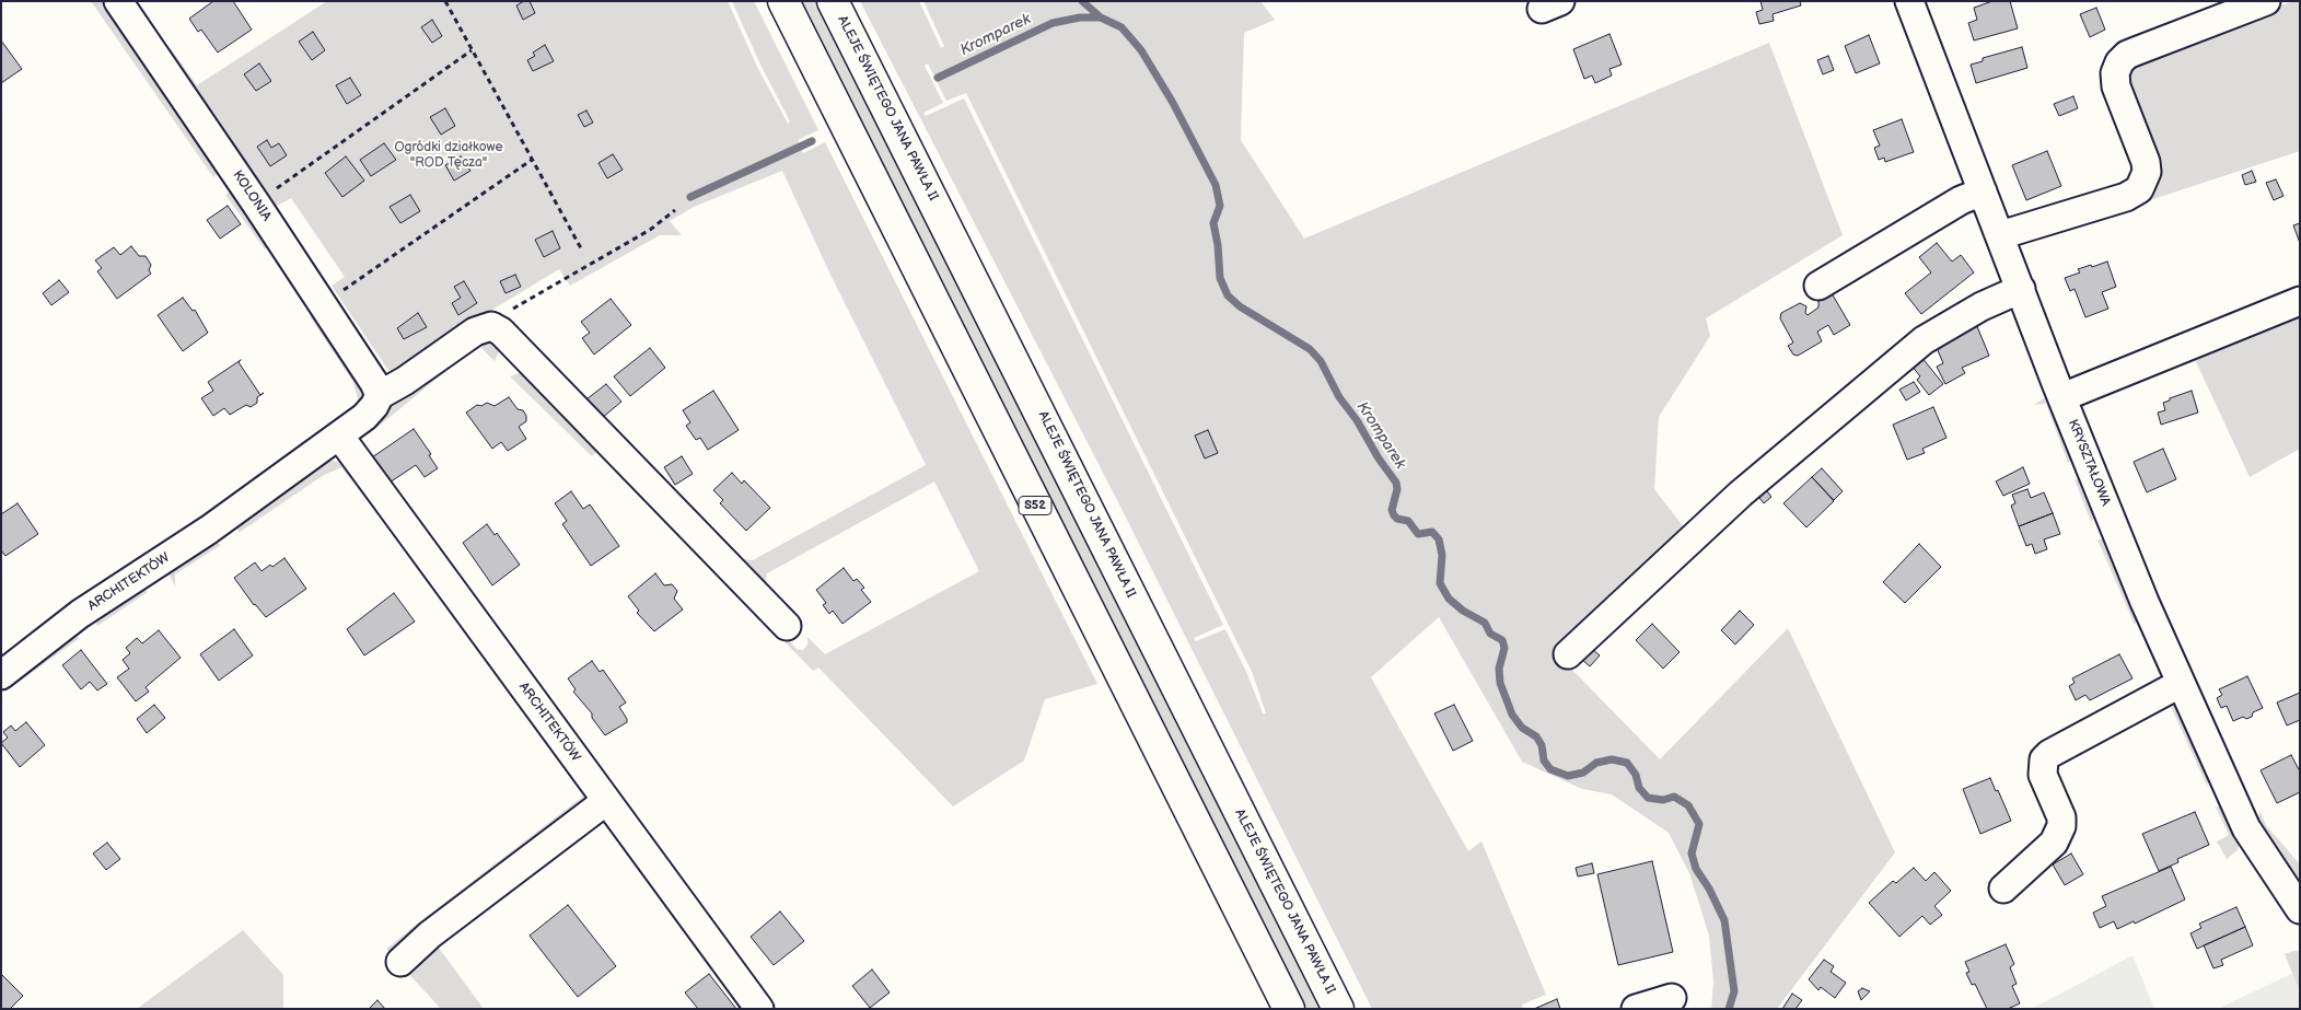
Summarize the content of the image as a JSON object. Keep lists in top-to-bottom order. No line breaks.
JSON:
{"streets":{"highway":["ALEJE ŚWIĘTEGO JANA PAWŁA II","S52"],"street":["KOLONIA","KRYSZTAŁOWA","ARCHITEKTÓW"]},"crossings":[["KOLONIA","ARCHITEKTÓW"]],"water":["Kromparek"],"parks":["Ogródki działkowe \"ROD Tęcza\""]}
